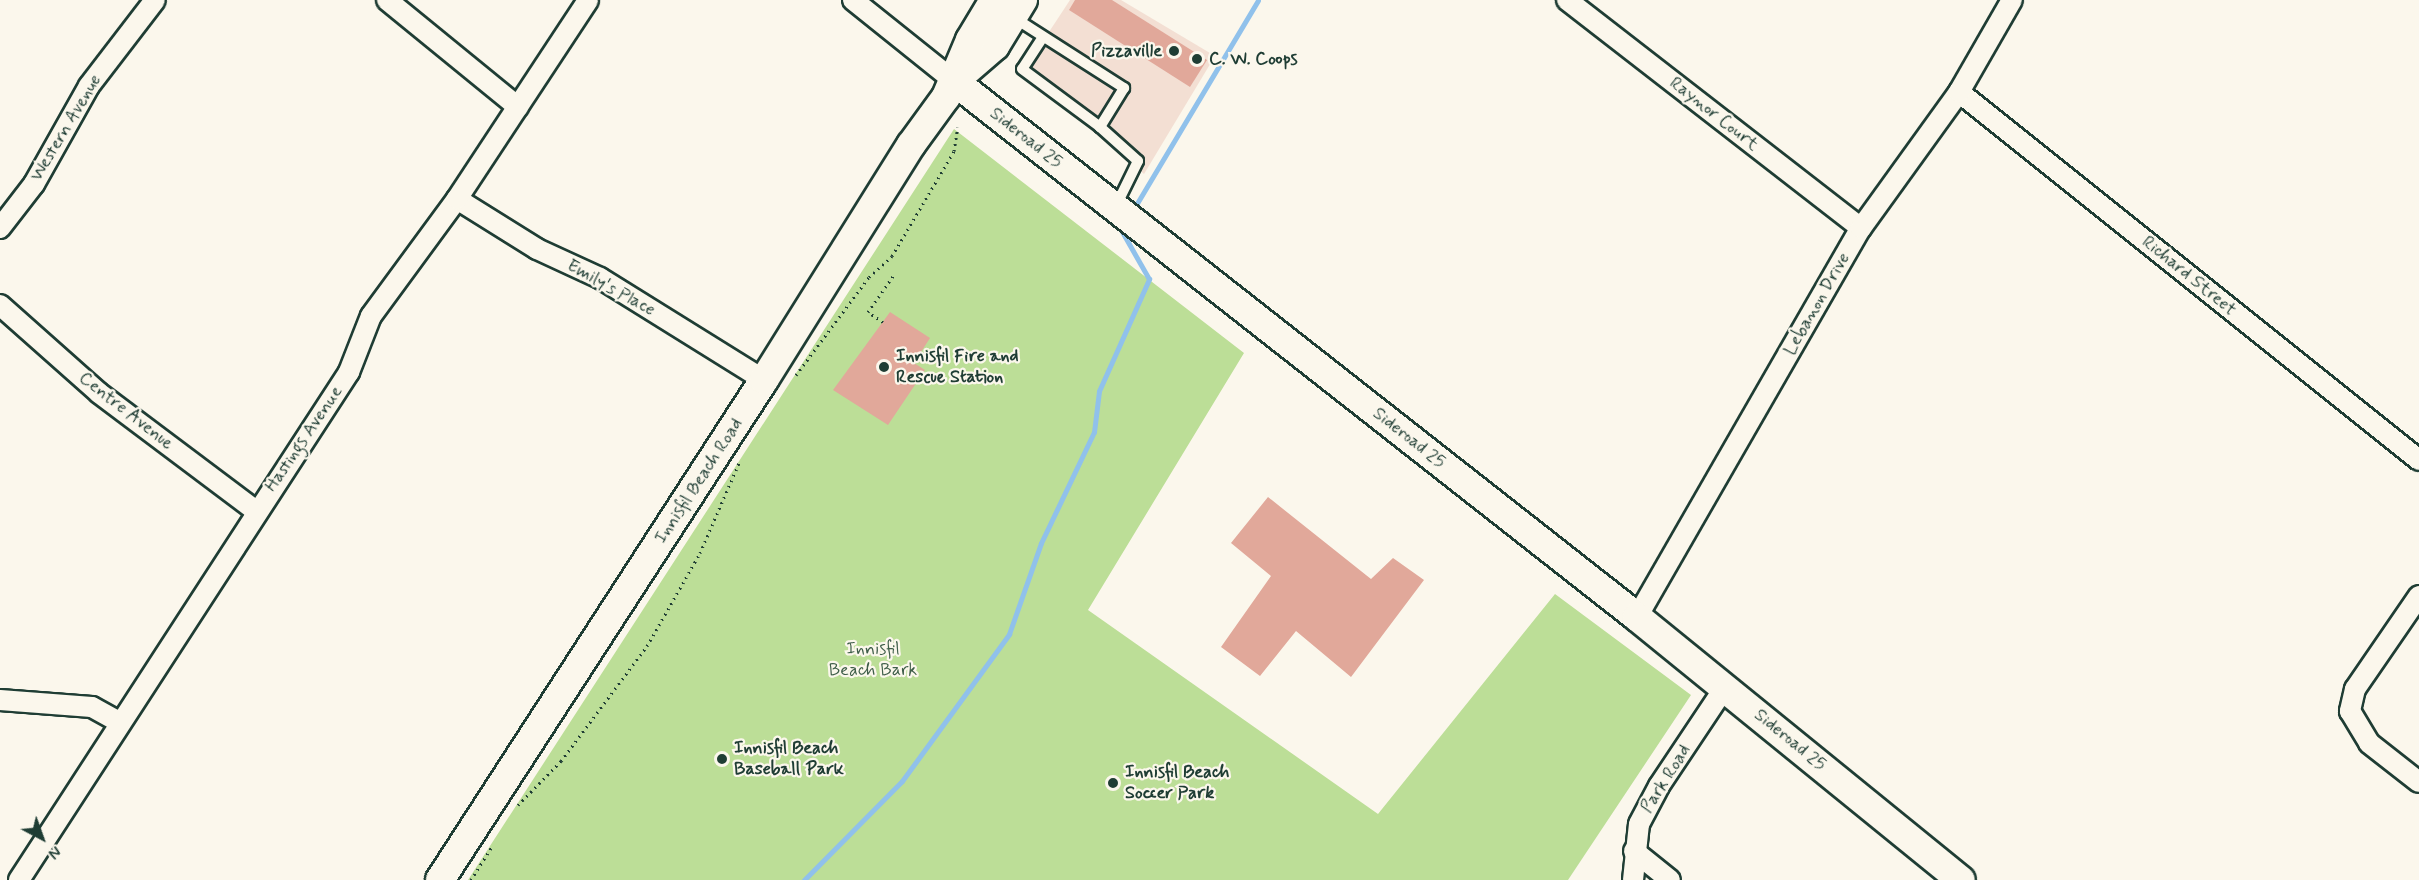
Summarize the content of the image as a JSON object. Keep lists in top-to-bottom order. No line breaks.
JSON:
{"streets":{"main road":["Sideroad 25","Innisfil Beach Road"],"street":["Raynor Court","Western Avenue","Richard Street","Emily's Place","Lebanon Drive","Centre Avenue","Hastings Avenue","Park Road"]},"crossings":[["Raynor Court","Lebanon Drive"],["Sideroad 25","Lebanon Drive"],["Sideroad 25","Innisfil Beach Road"],["Sideroad 25","Park Road"],["Richard Street","Lebanon Drive"],["Emily's Place","Hastings Avenue"],["Emily's Place","Innisfil Beach Road"],["Centre Avenue","Hastings Avenue"]],"parks":["Innisfil Beach Bark"],"places":["Pizzaville","C. W. Coops","Innisfil Fire and Rescue Station","Innisfil Beach Baseball Park","Innisfil Beach Soccer Park"],"north":"bottom right"}
